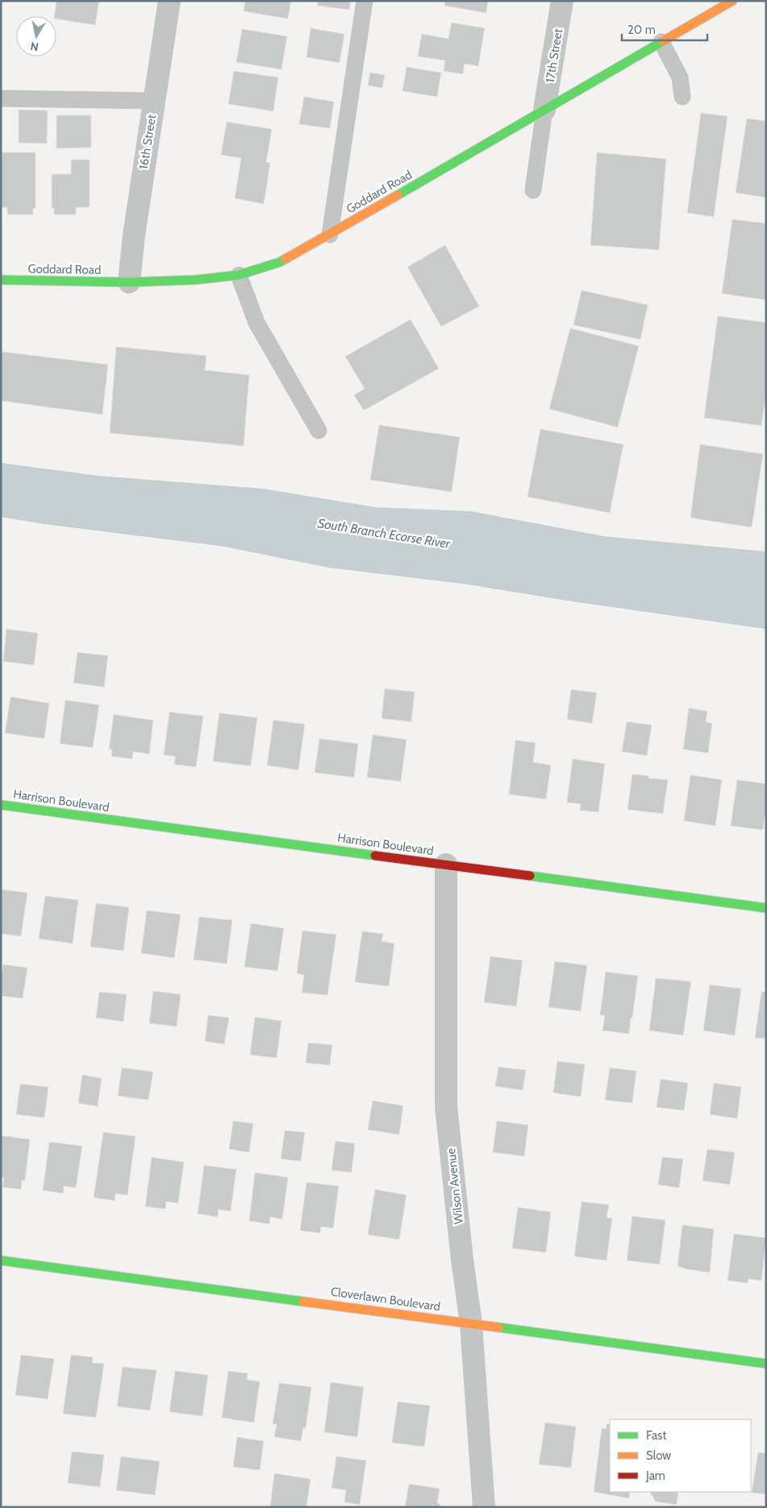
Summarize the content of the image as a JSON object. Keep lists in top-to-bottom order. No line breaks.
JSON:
{"streets":{"street":["17th Street","16th Street","Goddard Road","Harrison Boulevard","Wilson Avenue","Cloverlawn Boulevard"]},"crossings":[["17th Street","Goddard Road"],["16th Street","Goddard Road"],["Harrison Boulevard","Wilson Avenue"],["Wilson Avenue","Cloverlawn Boulevard"]],"water":["South Branch Ecorse River"],"legend":["Fast","Slow","Jam"],"scale_bar":"20 m","north":"bottom"}
